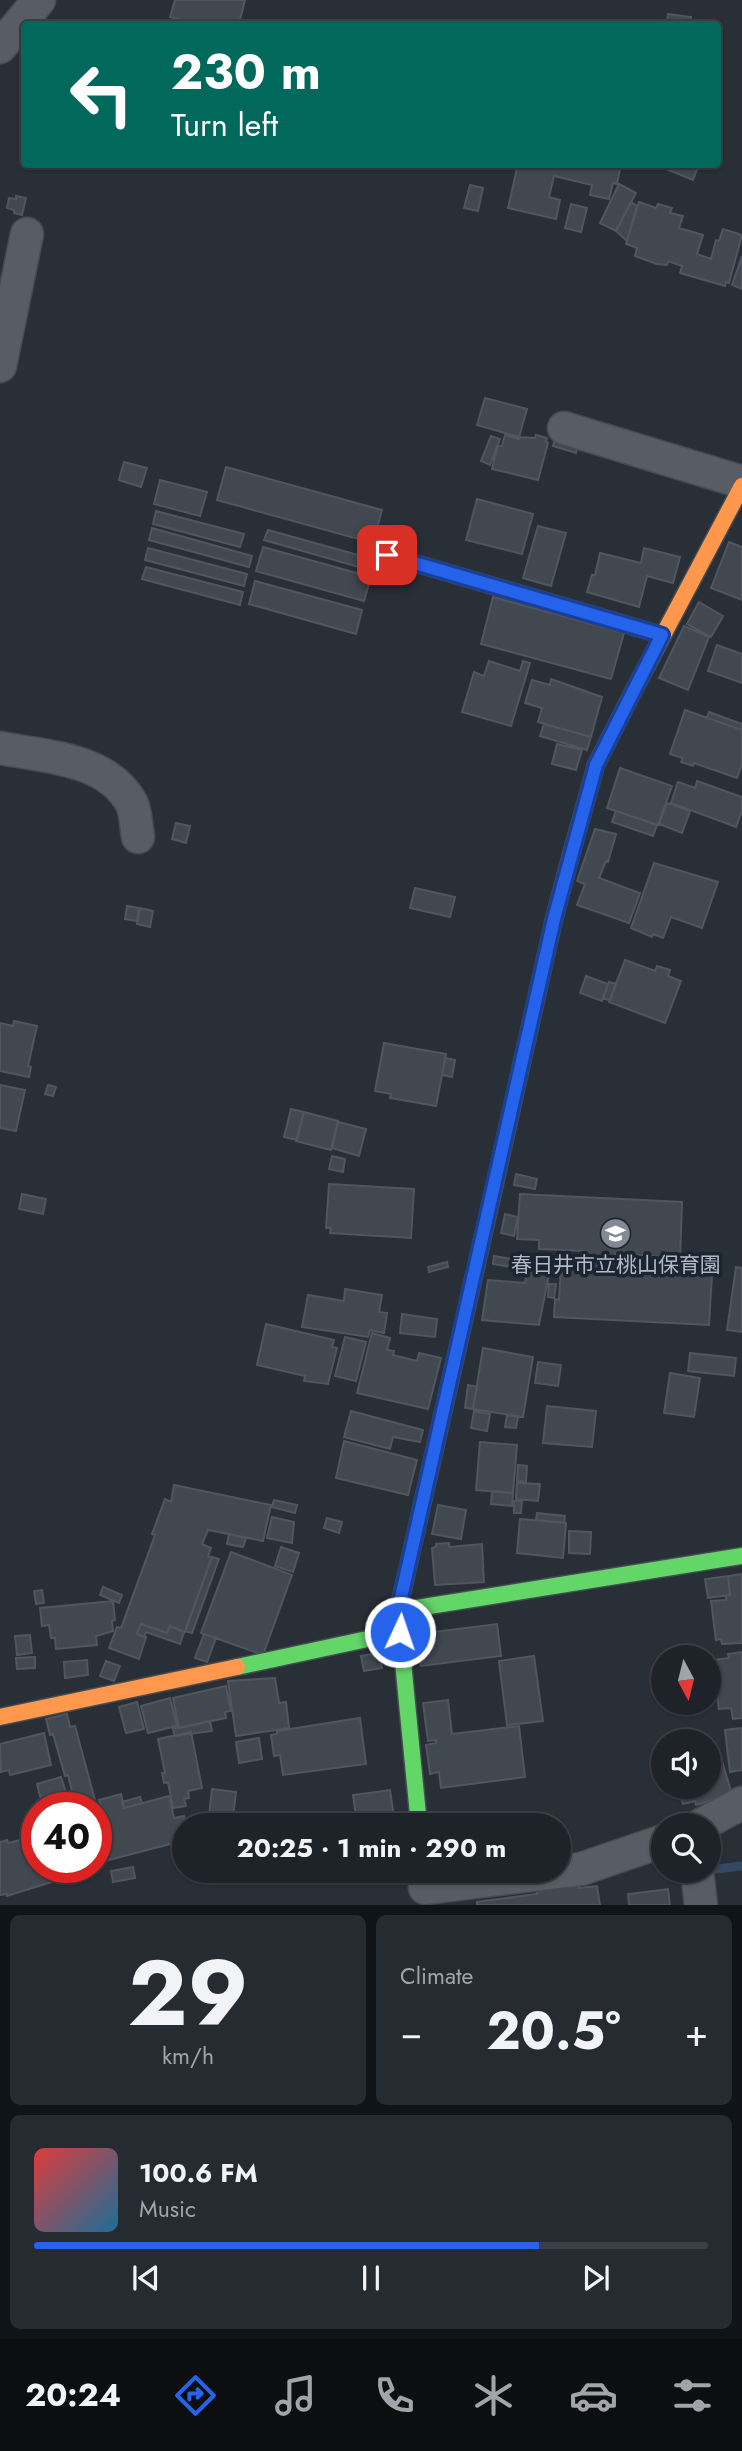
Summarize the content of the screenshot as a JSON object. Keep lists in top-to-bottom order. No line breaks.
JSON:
{"places":{"school or university":["春日井市立桃山保育園"]},"north":"bottom","page":{"turn":["230 m","Turn left"],"limit":"40","trip":"20:25 · 1 min · 290 m","tile":[["29","km/h"],"Climate"],"heat":["−","20.5°","+"],"song":["100.6 FM","Music"],"tabs":"20:24"}}
